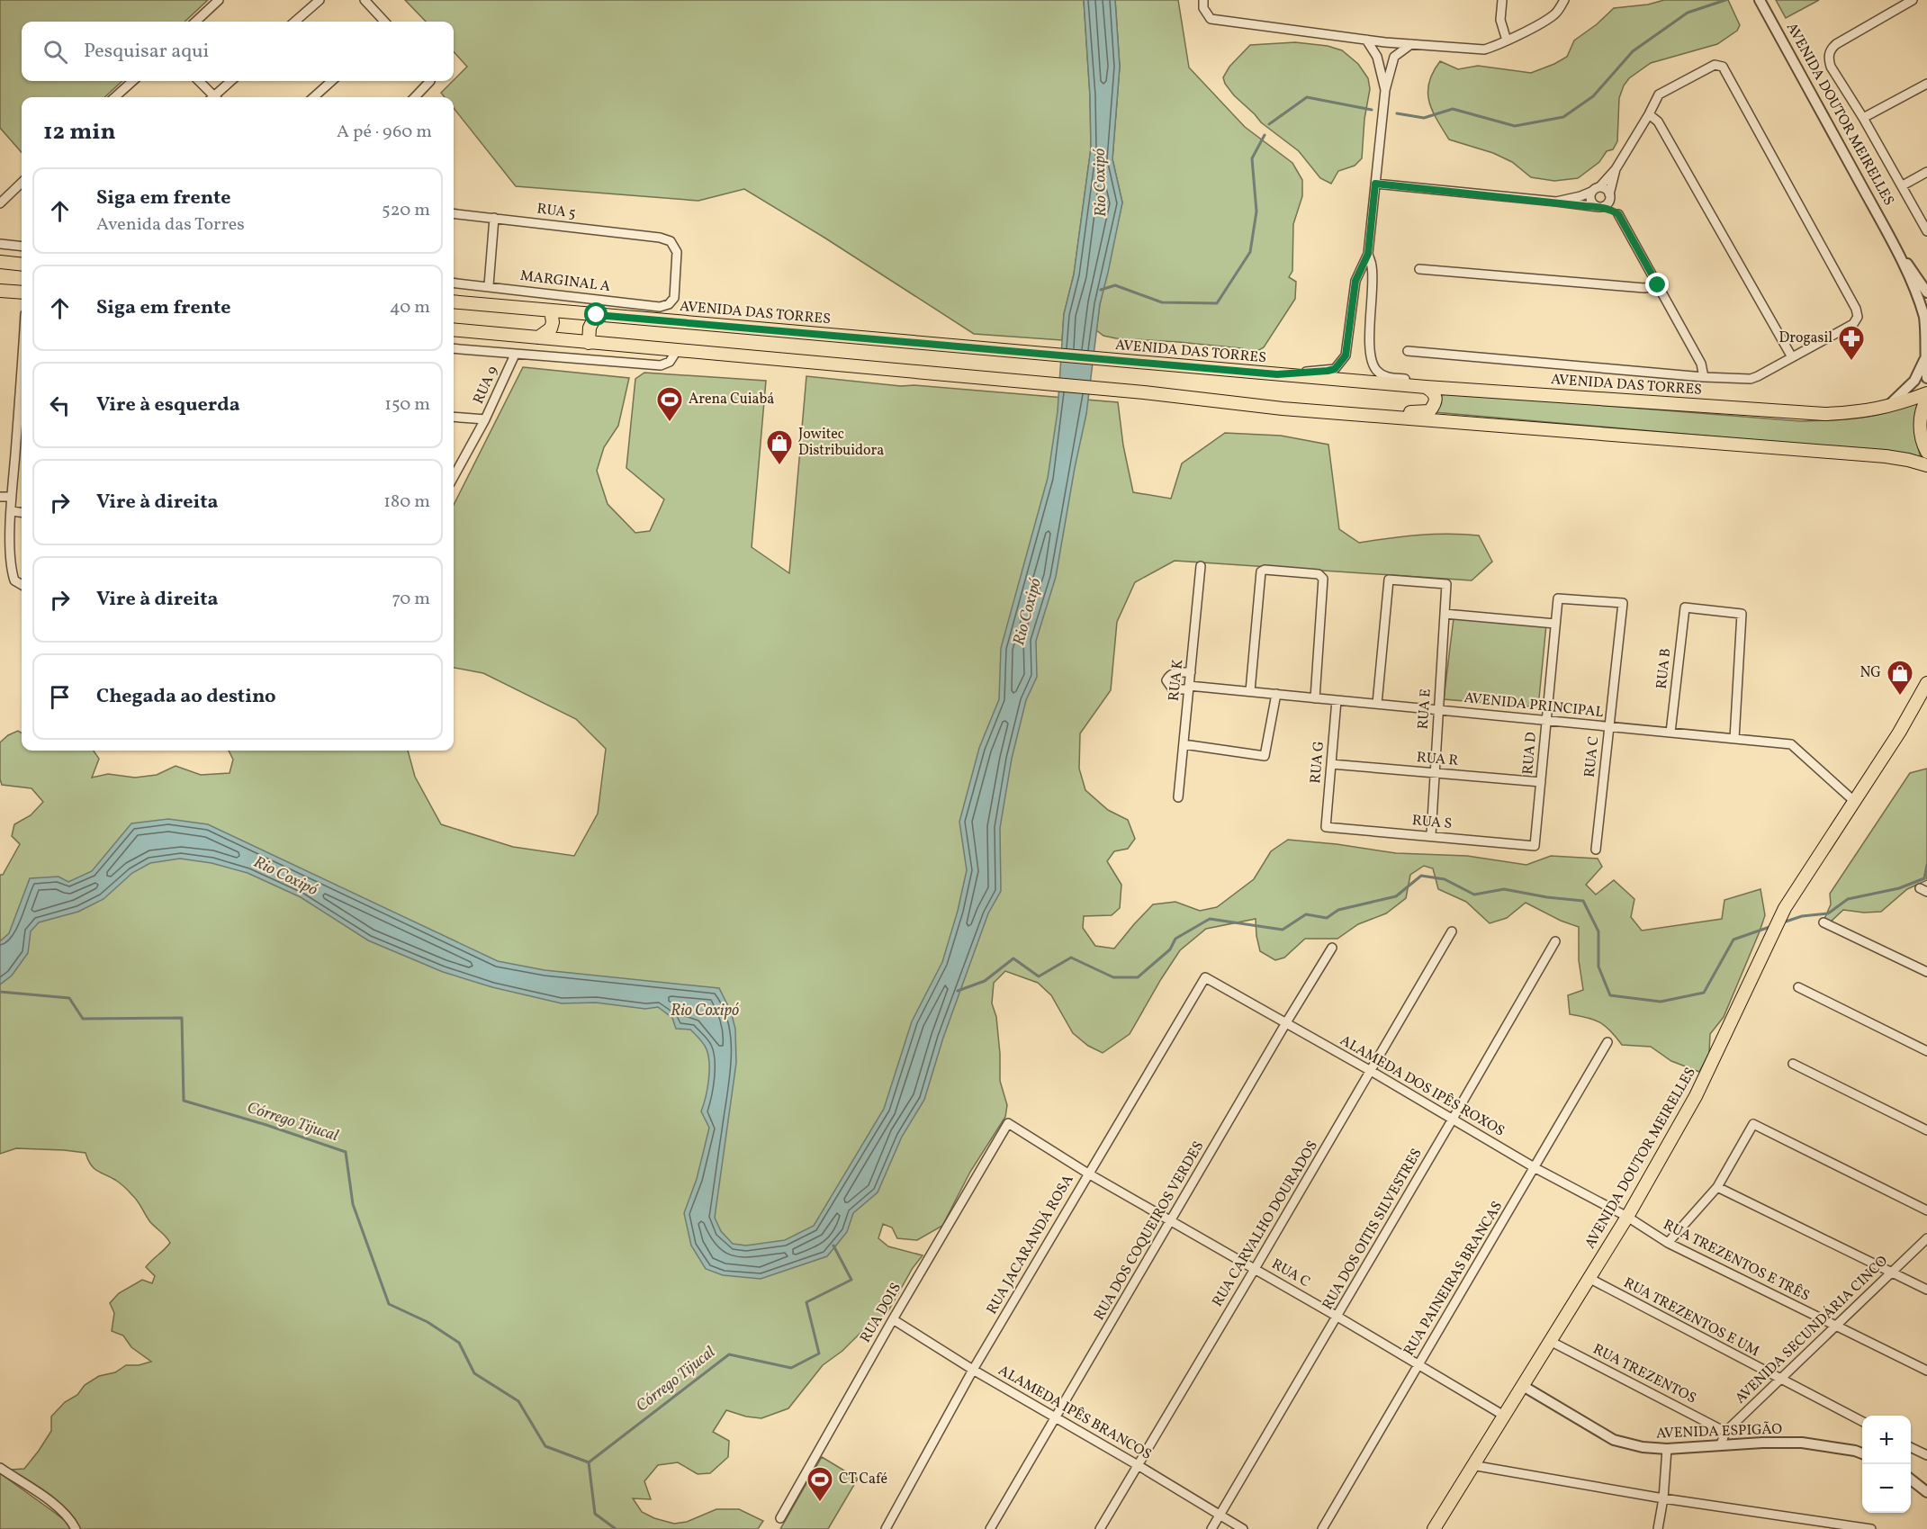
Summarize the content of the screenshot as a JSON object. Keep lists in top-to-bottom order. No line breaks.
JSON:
{"streets":{"main road":["AVENIDA DOUTOR MEIRELLES","AVENIDA DAS TORRES"],"street":["RUA 5","MARGINAL A","RUA 9","RUA B","RUA K","AVENIDA PRINCIPAL","RUA E","RUA D","RUA C","RUA R","RUA G","RUA S","ALAMEDA DOS IPÊS ROXOS","RUA CARVALHO DOURADOS","RUA DOS OITIS SILVESTRES","RUA DOS COQUEIROS VERDES","RUA JACARANDÁ ROSA","RUA TREZENTOS E TRÊS","RUA PAINEIRAS BRANCAS","RUA DOIS","RUA TREZENTOS E UM","AVENIDA SECUNDÁRIA CINCO","RUA TREZENTOS","ALAMEDA IPÊS BRANCOS","AVENIDA ESPIGÃO"]},"crossings":[["AVENIDA DOUTOR MEIRELLES","AVENIDA DAS TORRES"],["AVENIDA DOUTOR MEIRELLES","AVENIDA PRINCIPAL"],["AVENIDA DOUTOR MEIRELLES","RUA C"],["AVENIDA DOUTOR MEIRELLES","ALAMEDA DOS IPÊS ROXOS"],["AVENIDA DOUTOR MEIRELLES","RUA TREZENTOS E TRÊS"],["AVENIDA DOUTOR MEIRELLES","RUA TREZENTOS E UM"],["AVENIDA DOUTOR MEIRELLES","RUA TREZENTOS"],["AVENIDA DOUTOR MEIRELLES","AVENIDA ESPIGÃO"],["RUA 5","MARGINAL A"],["RUA B","AVENIDA PRINCIPAL"],["RUA K","AVENIDA PRINCIPAL"],["AVENIDA PRINCIPAL","RUA E"],["AVENIDA PRINCIPAL","RUA D"],["AVENIDA PRINCIPAL","RUA C"],["AVENIDA PRINCIPAL","RUA G"],["RUA E","RUA R"],["RUA E","RUA S"],["RUA D","RUA C"],["RUA D","RUA R"],["RUA D","RUA S"],["RUA C","RUA CARVALHO DOURADOS"],["RUA C","RUA DOS OITIS SILVESTRES"],["RUA C","RUA DOS COQUEIROS VERDES"],["RUA C","RUA JACARANDÁ ROSA"],["RUA C","RUA PAINEIRAS BRANCAS"],["RUA C","RUA DOIS"],["RUA R","RUA G"],["RUA G","RUA S"],["ALAMEDA DOS IPÊS ROXOS","RUA CARVALHO DOURADOS"],["ALAMEDA DOS IPÊS ROXOS","RUA DOS OITIS SILVESTRES"],["ALAMEDA DOS IPÊS ROXOS","RUA DOS COQUEIROS VERDES"],["ALAMEDA DOS IPÊS ROXOS","RUA JACARANDÁ ROSA"],["ALAMEDA DOS IPÊS ROXOS","RUA TREZENTOS E TRÊS"],["ALAMEDA DOS IPÊS ROXOS","RUA PAINEIRAS BRANCAS"],["RUA CARVALHO DOURADOS","ALAMEDA IPÊS BRANCOS"],["RUA DOS OITIS SILVESTRES","ALAMEDA IPÊS BRANCOS"],["RUA DOS COQUEIROS VERDES","ALAMEDA IPÊS BRANCOS"],["RUA JACARANDÁ ROSA","ALAMEDA IPÊS BRANCOS"],["RUA TREZENTOS E TRÊS","AVENIDA SECUNDÁRIA CINCO"],["RUA DOIS","ALAMEDA IPÊS BRANCOS"],["RUA TREZENTOS E UM","AVENIDA SECUNDÁRIA CINCO"],["AVENIDA SECUNDÁRIA CINCO","RUA TREZENTOS"],["AVENIDA SECUNDÁRIA CINCO","AVENIDA ESPIGÃO"]],"water":["Rio Coxipó","Córrego Tijucal"],"places":{"pharmacy":["Drogasil"],"sports":["Arena Cuiabá","CT Café"],"shop":["Jowitec Distribuidora","NG"]},"page":{"search":"Pesquisar aqui","heading":["12 min","A pé · 960 m"],"list":[["Siga em frente","Avenida das Torres","520 m"],["Siga em frente","40 m"],["Vire à esquerda","150 m"],["Vire à direita","180 m"],["Vire à direita","70 m"],"Chegada ao destino"],"map_buttons":["+","−"]}}
